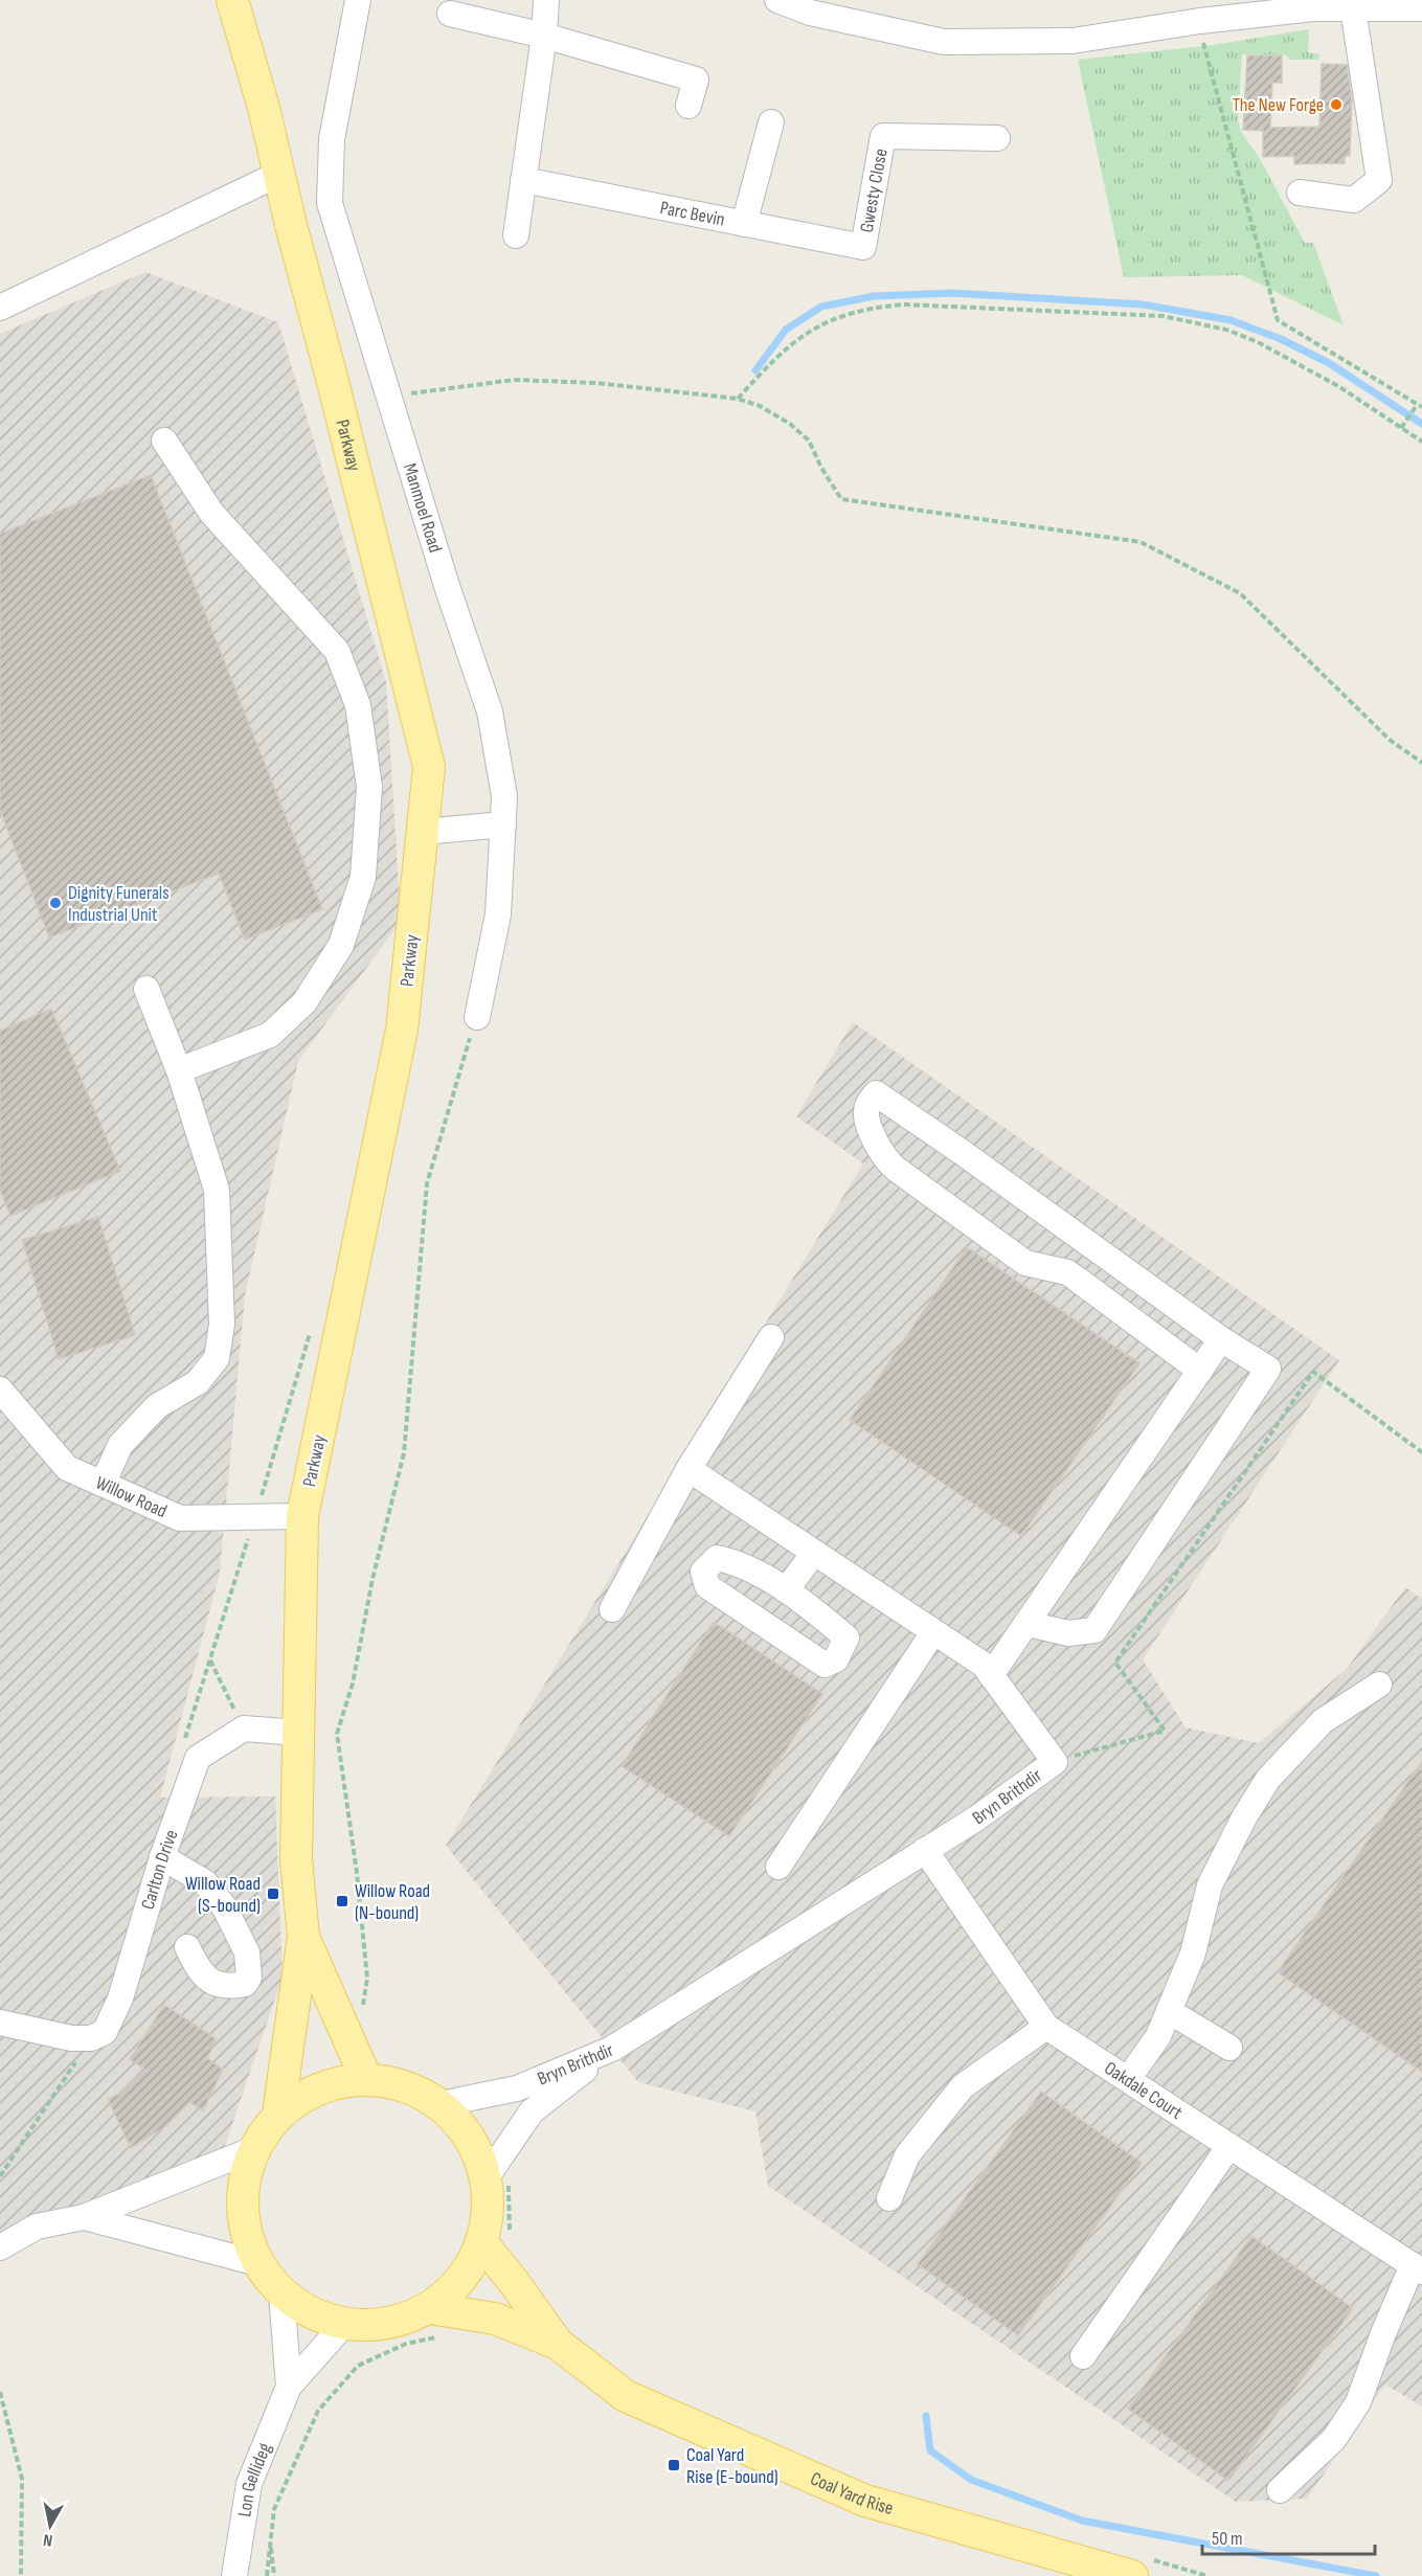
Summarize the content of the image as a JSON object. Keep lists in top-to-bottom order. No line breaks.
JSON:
{"streets":{"main road":["Parkway","Coal Yard Rise"],"street":["Gwesty Close","Parc Bevin","Manmoel Road","Willow Road","Bryn Brithdir","Carlton Drive","Oakdale Court","Lon Gellideg"]},"crossings":[["Gwesty Close","Parc Bevin"],["Parkway","Willow Road"],["Bryn Brithdir","Oakdale Court"]],"places":{"other":["The New Forge","Dignity Funerals Industrial Unit"],"transit":["Willow Road (S-bound)","Willow Road (N-bound)","Coal Yard Rise (E-bound)"]},"scale_bar":"50 m","north":"bottom"}
